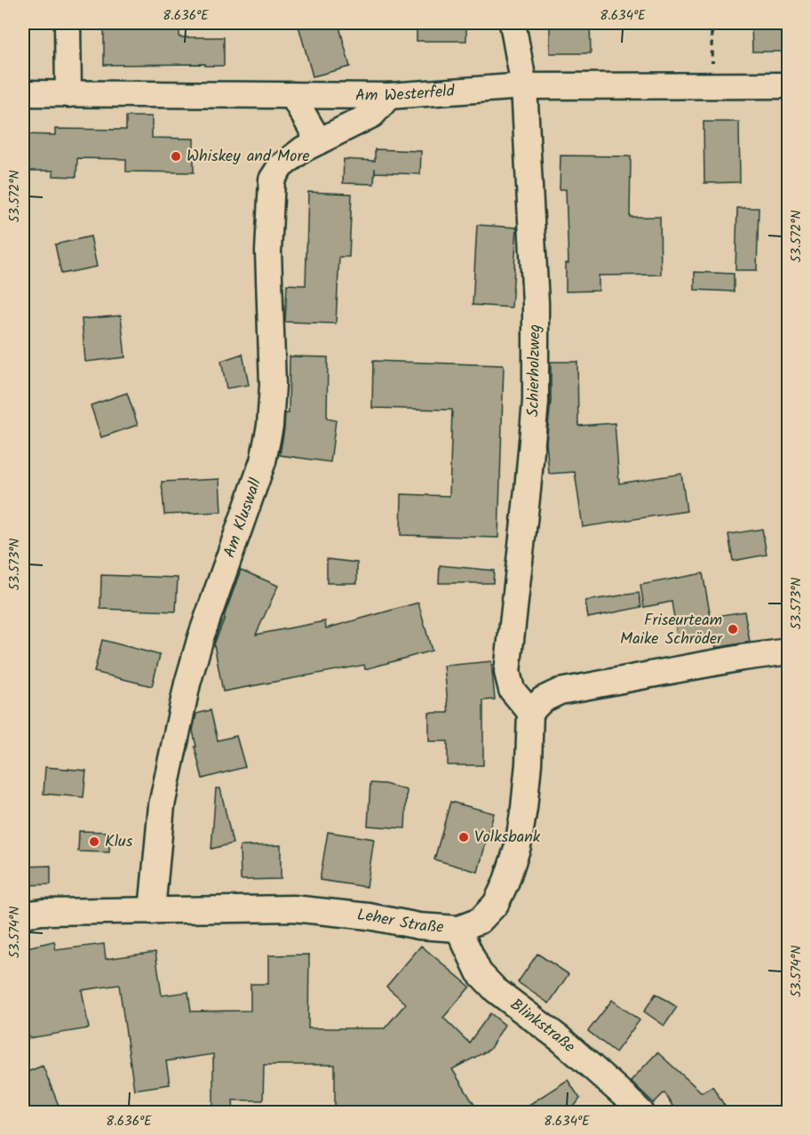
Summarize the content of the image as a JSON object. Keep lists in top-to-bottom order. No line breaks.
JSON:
{"streets":{"street":["Am Westerfeld","Schierholzweg","Am Kluswall","Leher Straße","Blinkstraße"]},"crossings":[["Am Westerfeld","Schierholzweg"],["Am Westerfeld","Am Kluswall"],["Schierholzweg","Leher Straße"],["Am Kluswall","Leher Straße"],["Leher Straße","Blinkstraße"]],"places":["Whiskey and More","Friseurteam Maike Schröder","Volksbank","Klus"],"coordinates":["8.636°E","8.634°E","53.572°N","53.573°N","53.574°N"]}
